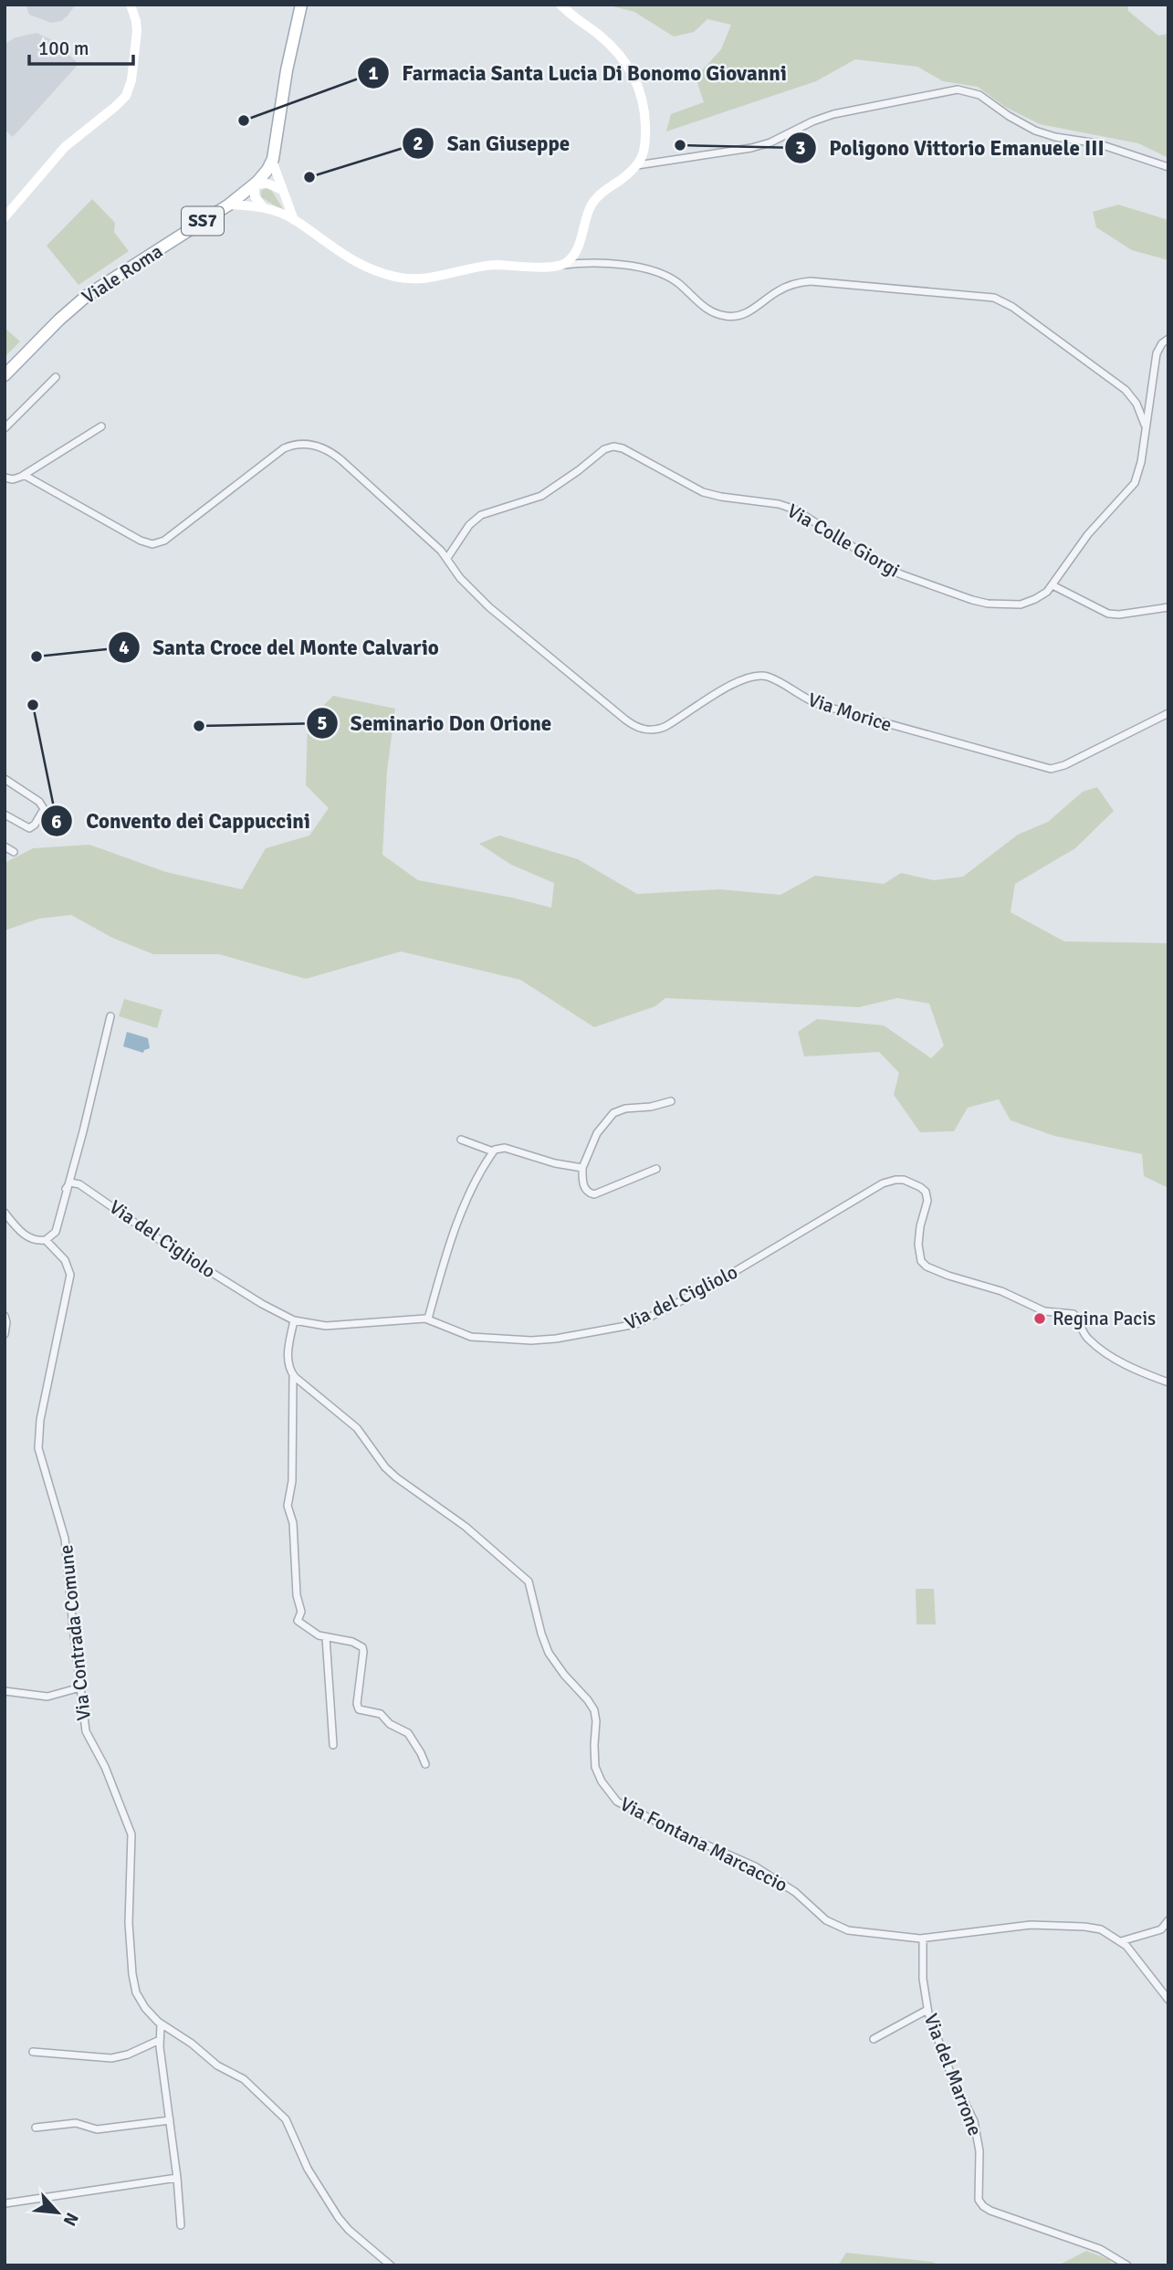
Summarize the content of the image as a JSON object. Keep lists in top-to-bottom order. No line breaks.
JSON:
{"streets":{"main road":["SS7","Viale Roma"],"street":["Via Colle Giorgi","Via Morice","Via del Cigliolo","Via Contrada Comune","Via Fontana Marcaccio","Via del Marrone"]},"crossings":[["Via Colle Giorgi","Via Morice"],["Via Fontana Marcaccio","Via del Marrone"]],"places":["Farmacia Santa Lucia Di Bonomo Giovanni","Poligono Vittorio Emanuele III","San Giuseppe","Santa Croce del Monte Calvario","Convento dei Cappuccini","Seminario Don Orione","Regina Pacis"],"scale_bar":"100 m","north":"bottom right"}
